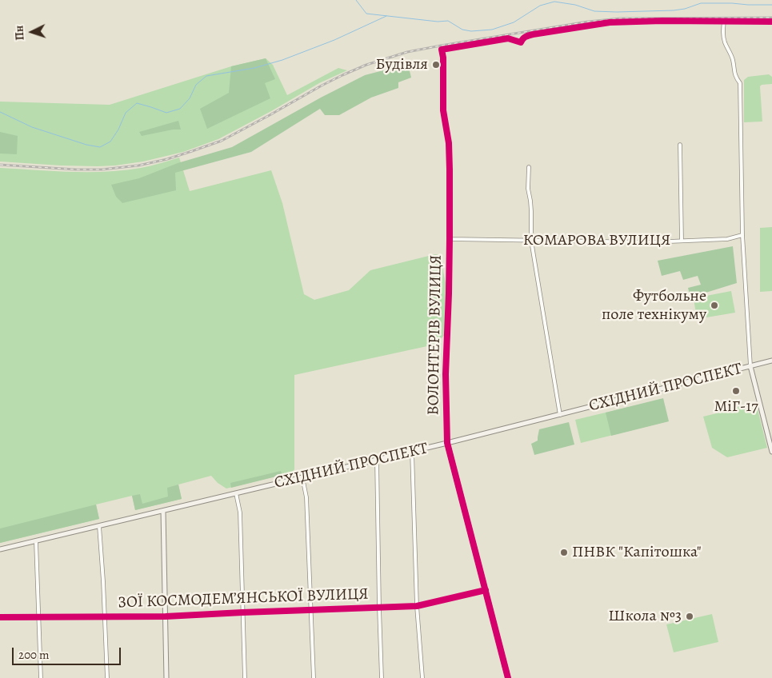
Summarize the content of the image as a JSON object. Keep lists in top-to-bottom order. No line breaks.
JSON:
{"streets":{"main road":["ВОЛОНТЕРІВ ВУЛИЦЯ","СХІДНИЙ ПРОСПЕКТ"],"street":["КОМАРОВА ВУЛИЦЯ","ЗОЇ КОСМОДЕМ’ЯНСЬКОЇ ВУЛИЦЯ"]},"crossings":[["КОМАРОВА ВУЛИЦЯ","ВОЛОНТЕРІВ ВУЛИЦЯ"],["ВОЛОНТЕРІВ ВУЛИЦЯ","СХІДНИЙ ПРОСПЕКТ"],["ВОЛОНТЕРІВ ВУЛИЦЯ","ЗОЇ КОСМОДЕМ’ЯНСЬКОЇ ВУЛИЦЯ"]],"places":["Будівля","Футбольне поле технікуму","МіГ-17","ПНВК \"Капітошка\"","Школа №3"],"scale_bar":"200 m","north":"left"}
